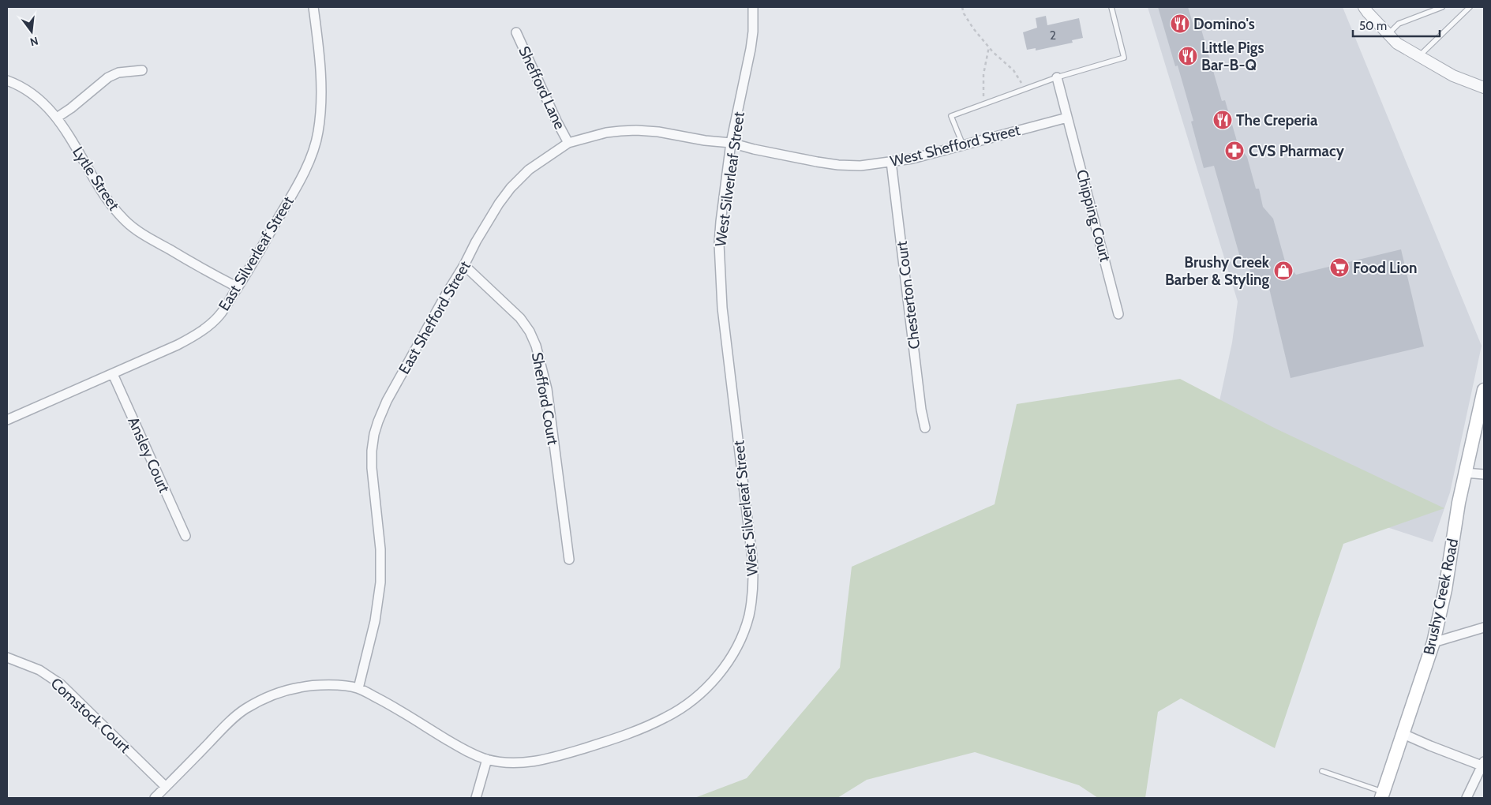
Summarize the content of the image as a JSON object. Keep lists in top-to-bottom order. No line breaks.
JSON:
{"streets":{"main road":["Brushy Creek Road"],"street":["Shefford Lane","West Shefford Street","Lytle Street","West Silverleaf Street","Chipping Court","East Silverleaf Street","Chesterton Court","East Shefford Street","Shefford Court","Ansley Court","Comstock Court"]},"crossings":[["Shefford Lane","East Shefford Street"],["West Shefford Street","West Silverleaf Street"],["West Shefford Street","Chipping Court"],["West Shefford Street","Chesterton Court"],["West Shefford Street","East Shefford Street"],["Lytle Street","East Silverleaf Street"],["West Silverleaf Street","East Shefford Street"],["East Silverleaf Street","Ansley Court"],["East Shefford Street","Shefford Court"]],"places":{"restaurant":["Domino's","Little Pigs Bar-B-Q","The Creperia"],"pharmacy":["CVS Pharmacy"],"supermarket":["Food Lion"],"shop":["Brushy Creek Barber & Styling"]},"house_numbers":["2"],"scale_bar":"50 m","north":"bottom"}
